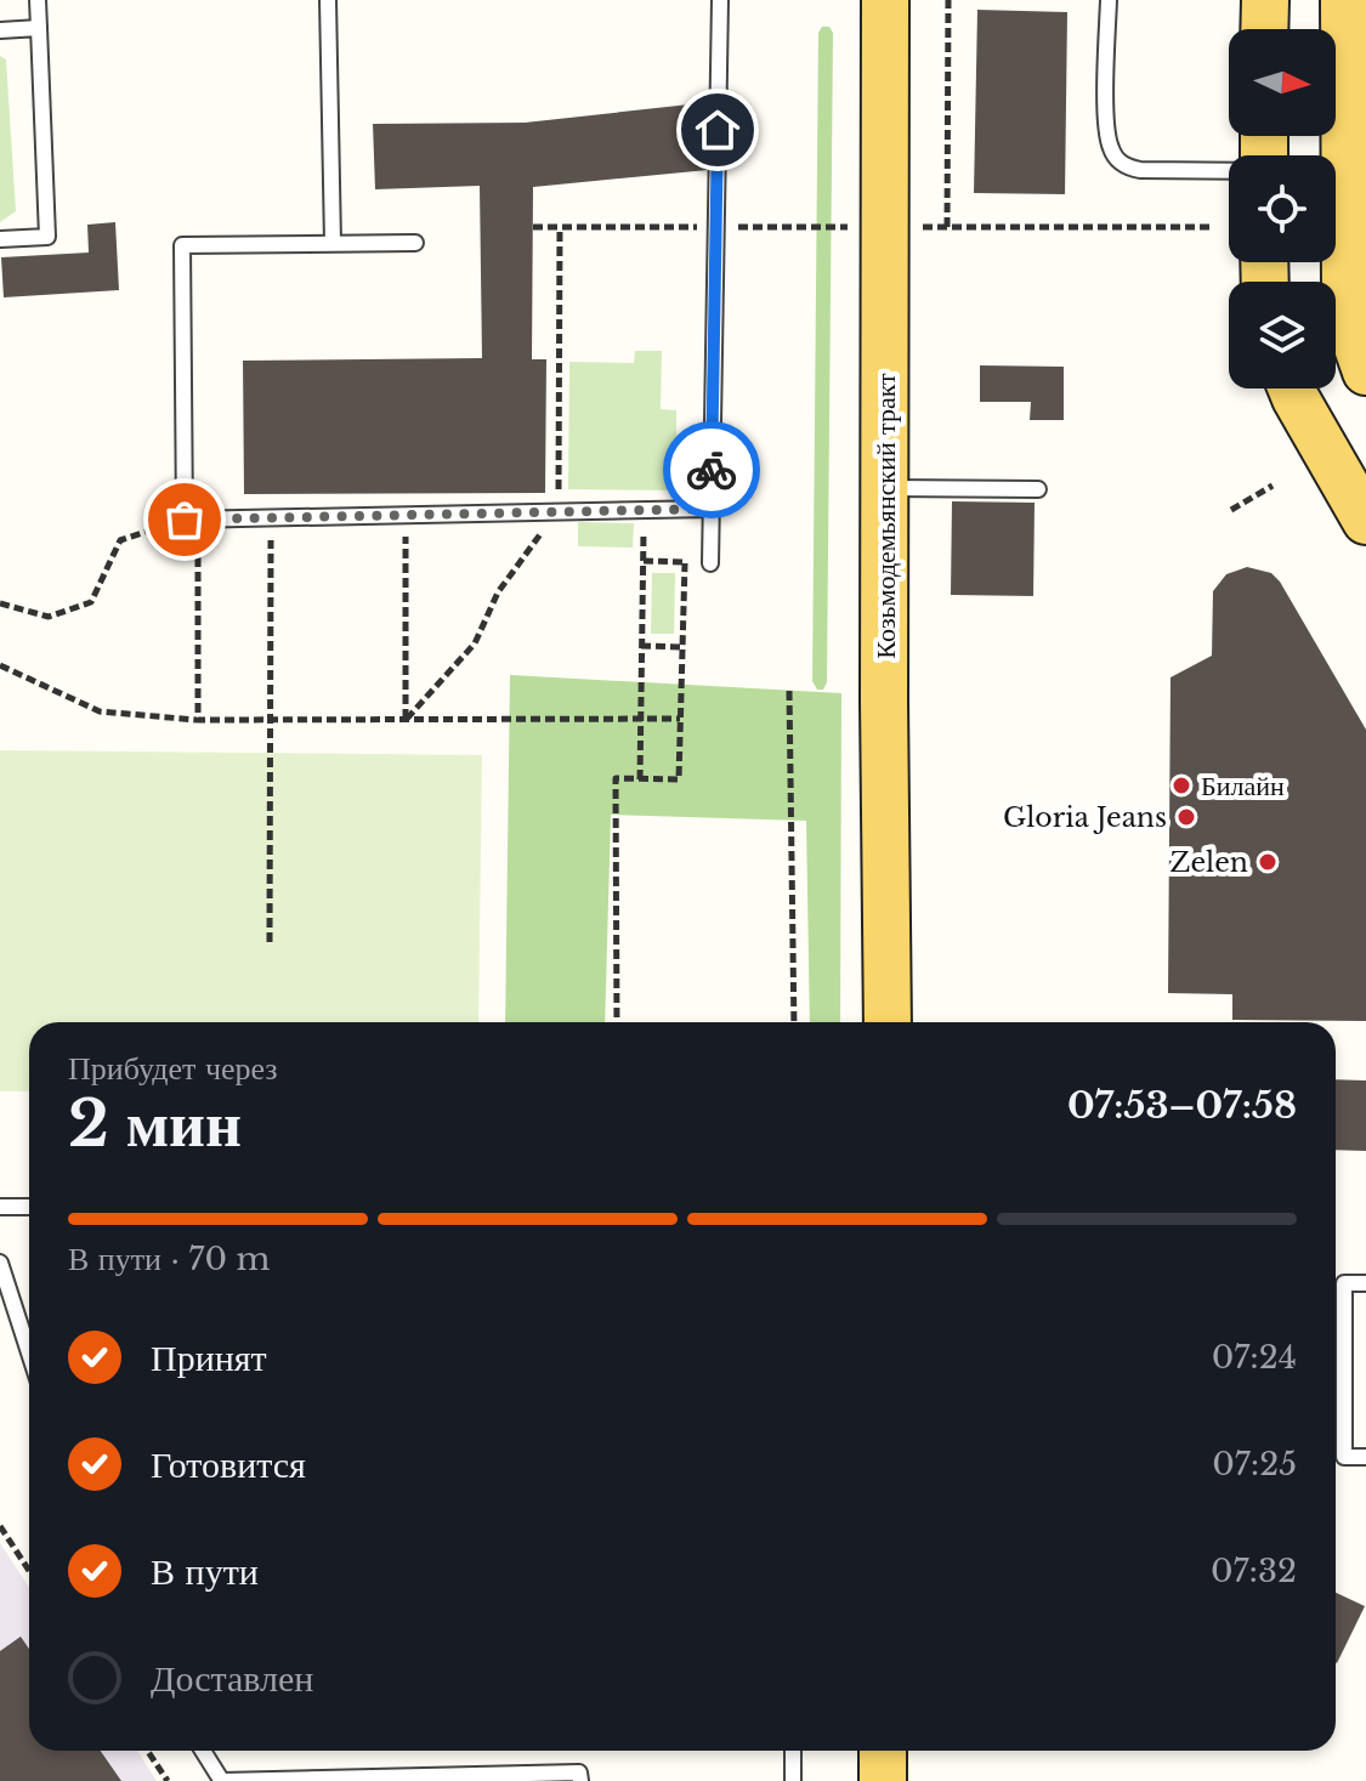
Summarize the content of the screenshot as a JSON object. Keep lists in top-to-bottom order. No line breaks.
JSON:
{"streets":{"main road":["Козьмодемьянский тракт"]},"places":["Билайн","Gloria Jeans","Zelen"],"north":"right","page":{"heading":["2 мин","Прибудет через","07:53–07:58"],"bar":"В пути · 70 m","list":[["Принят","07:24"],["Готовится","07:25"],["В пути","07:32"],"Доставлен"]}}
